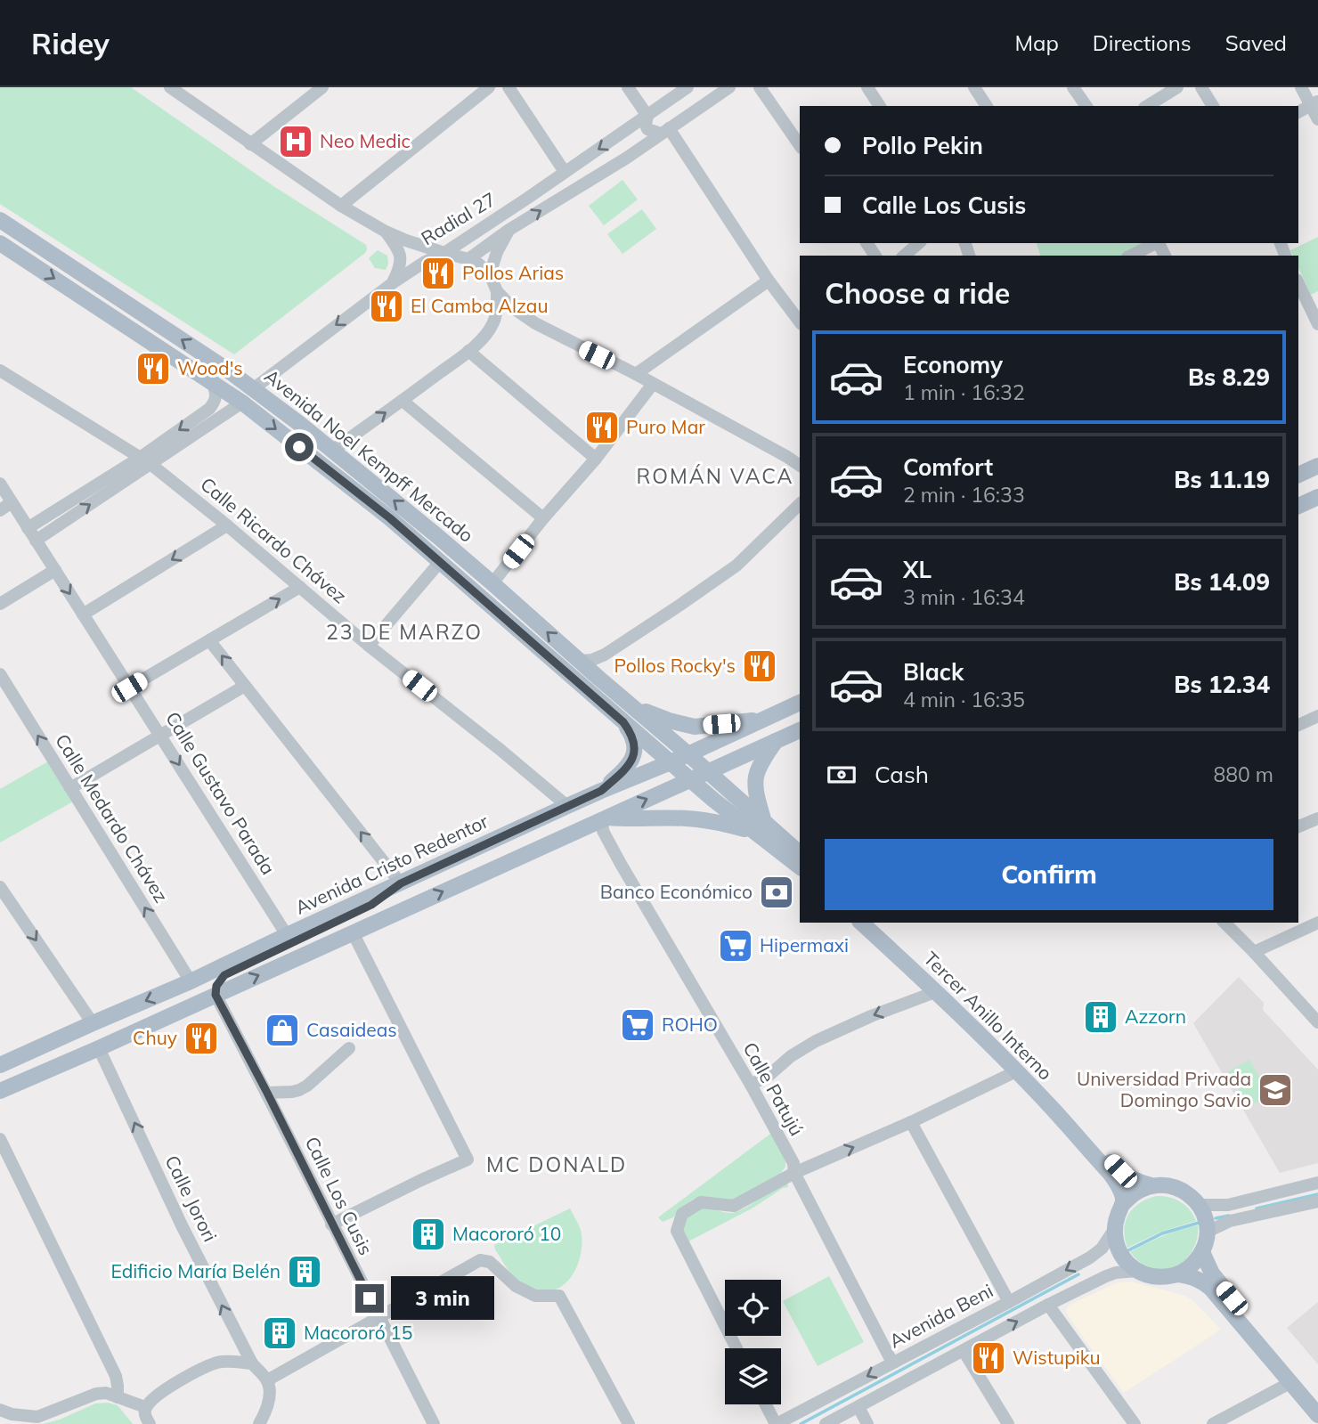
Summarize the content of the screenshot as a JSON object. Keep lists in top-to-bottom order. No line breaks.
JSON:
{"streets":{"main road":["Avenida Noel Kempff Mercado","Avenida Cristo Redentor","Tercer Anillo Interno"],"street":["Radial 27","Calle Ricardo Chávez","Calle Gustavo Parada","Calle Medardo Chávez","Calle Patujú","Calle Los Cusis","Calle Jorori","Avenida Beni"]},"crossings":[["Radial 27","Avenida Noel Kempff Mercado"],["Avenida Noel Kempff Mercado","Avenida Cristo Redentor"],["Calle Ricardo Chávez","Avenida Cristo Redentor"],["Calle Gustavo Parada","Avenida Cristo Redentor"],["Calle Medardo Chávez","Avenida Cristo Redentor"],["Tercer Anillo Interno","Avenida Beni"],["Calle Patujú","Avenida Beni"]],"one_way":["Calle Jorori"],"districts":["ROMÁN VACA","23 DE MARZO","MC DONALD"],"places":{"hospital":["Neo Medic"],"restaurant":["Pollos Arias","El Camba Alzau","Wood's","Puro Mar","Pollos Rocky's","Chuy","Wistupiku"],"bank":["Banco Económico"],"supermarket":["Hipermaxi","ROHO"],"building":["Azzorn","Macororó 10","Edificio María Belén","Macororó 15"],"shop":["Casaideas"],"school or university":["Universidad Privada Domingo Savio"]},"page":{"header":"Ridey","nav":["Map","Directions","Saved"],"banner":["Pollo Pekin","Calle Los Cusis"],"heading":"Choose a ride","list":[{"name":"Economy","note":"1 min · 16:32","value":"Bs 8.29"},{"name":"Comfort","note":"2 min · 16:33","value":"Bs 11.19"},{"name":"XL","note":"3 min · 16:34","value":"Bs 14.09"},{"name":"Black","note":"4 min · 16:35","value":"Bs 12.34"}],"pay":["Cash","880 m"],"buttons":"Confirm","bubble":"3 min"}}
